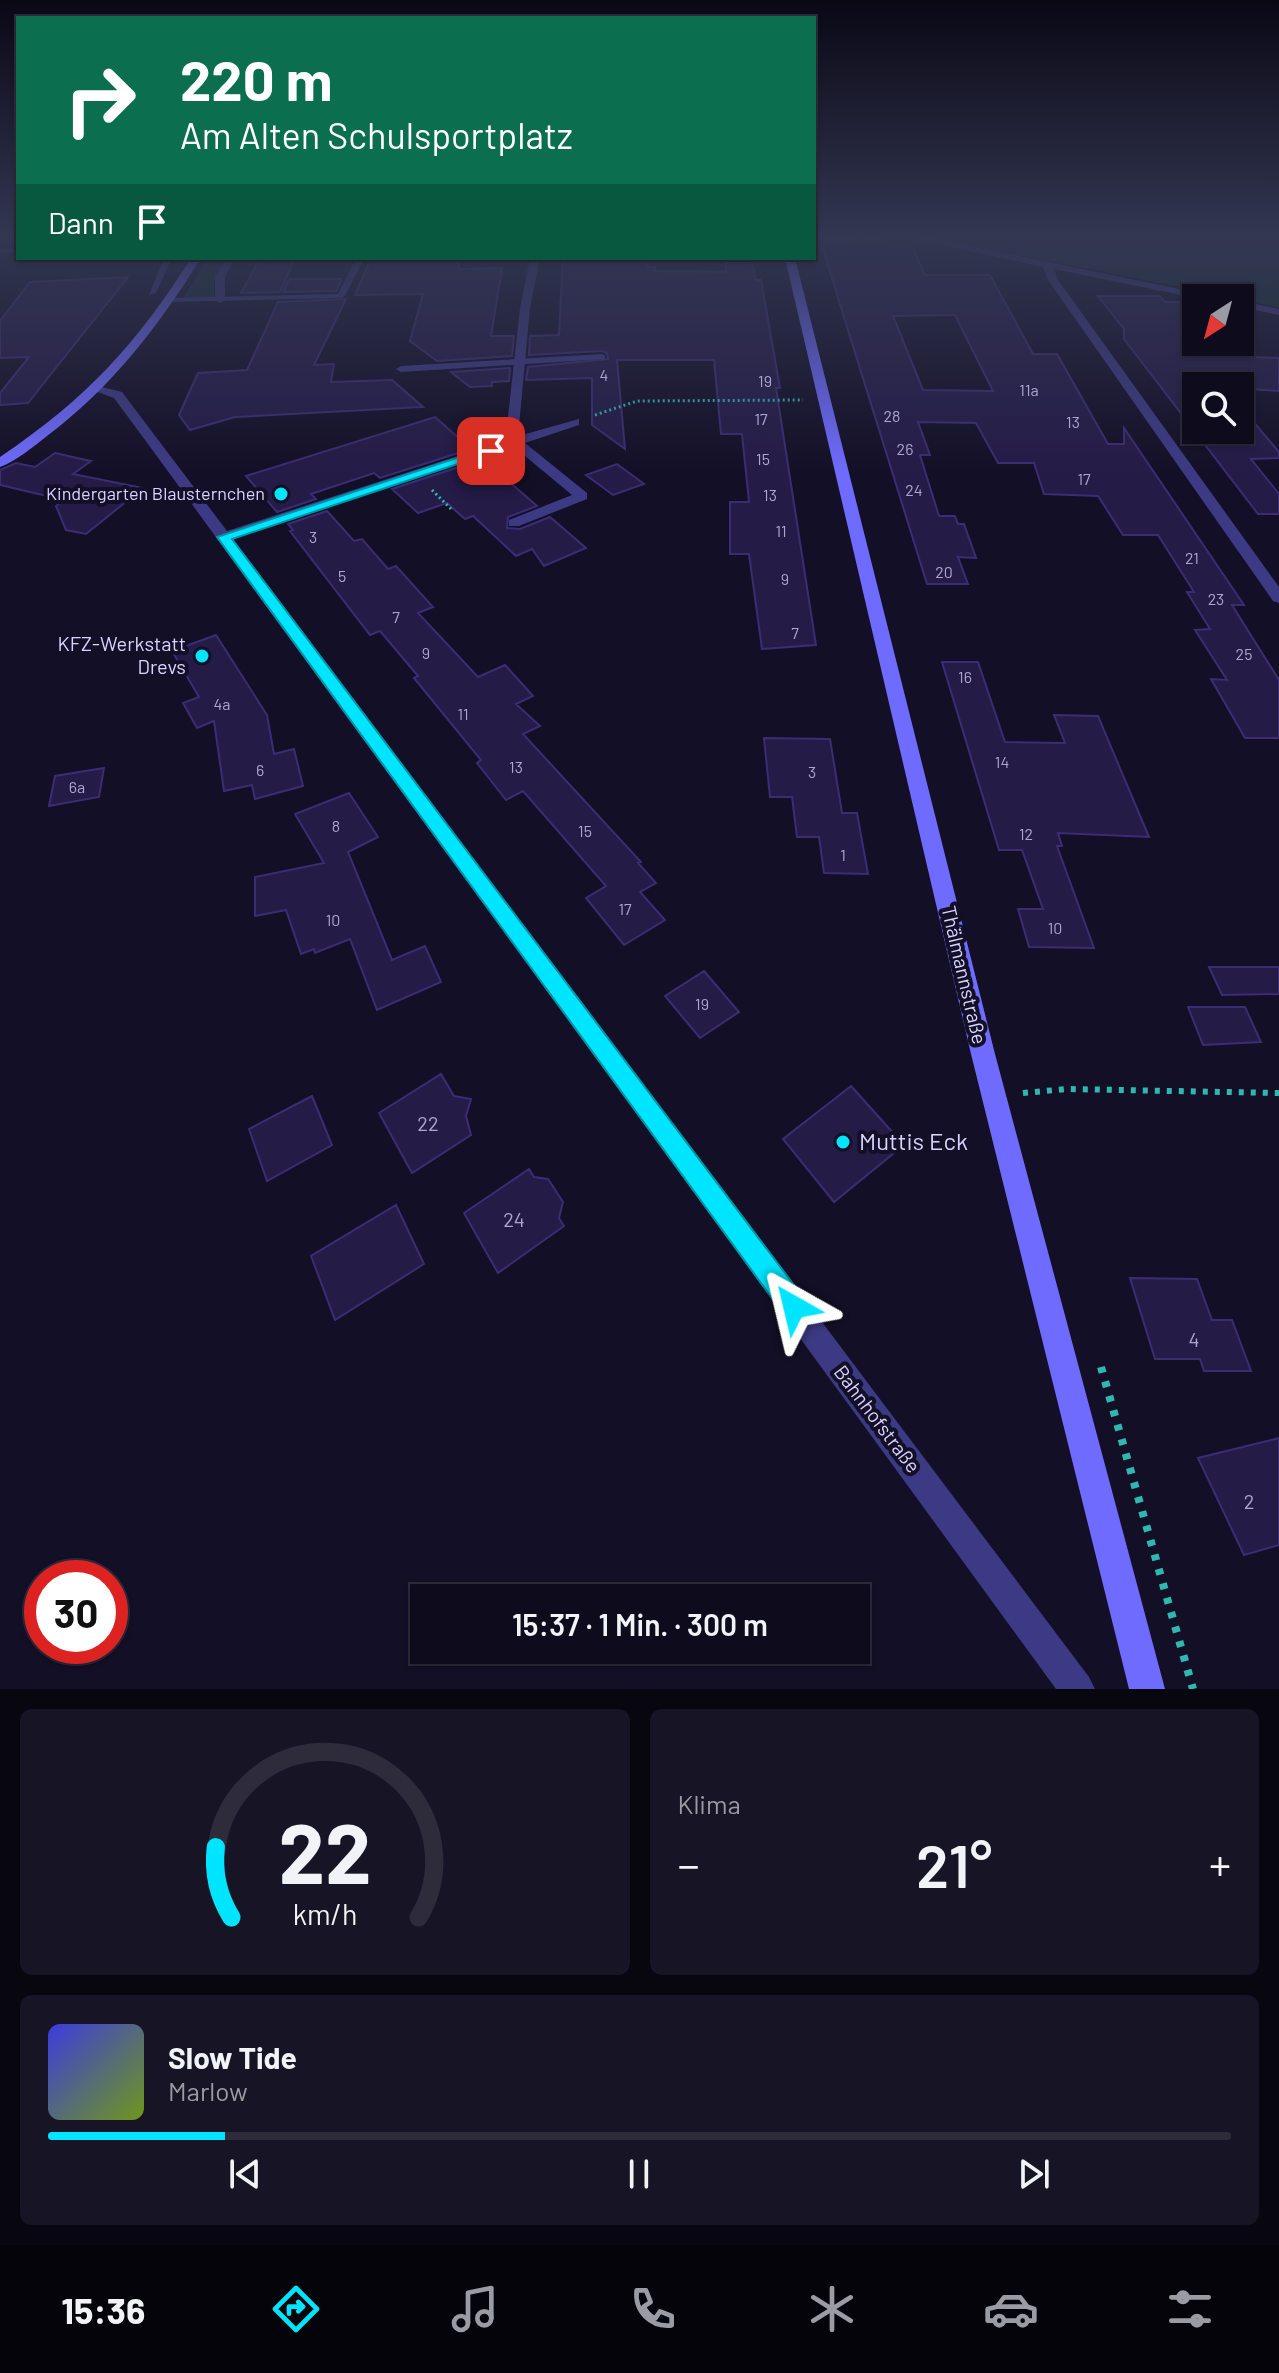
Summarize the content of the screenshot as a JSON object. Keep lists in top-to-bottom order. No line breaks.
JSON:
{"streets":{"main road":["Thälmannstraße"],"street":["Bahnhofstraße"]},"places":["Kindergarten Blausternchen","KFZ-Werkstatt Drevs","Muttis Eck"],"house_numbers":["4","19","11a","28","17","13","26","15","17","24","13","11","3","21","20","5","9","23","7","7","9","25","16","4a","11","14","13","6","3","6a","8","15","12","1","17","10","10","19","22","24","4","2"],"north":"bottom left","page":{"turn":["220 m","Am Alten Schulsportplatz"],"then":"Dann","limit":"30","trip":"15:37 · 1 Min. · 300 m","tile":"Klima","heat":["−","21°","+"],"song":["Slow Tide","Marlow"],"tabs":"15:36","gauge":["22","km/h"]}}
